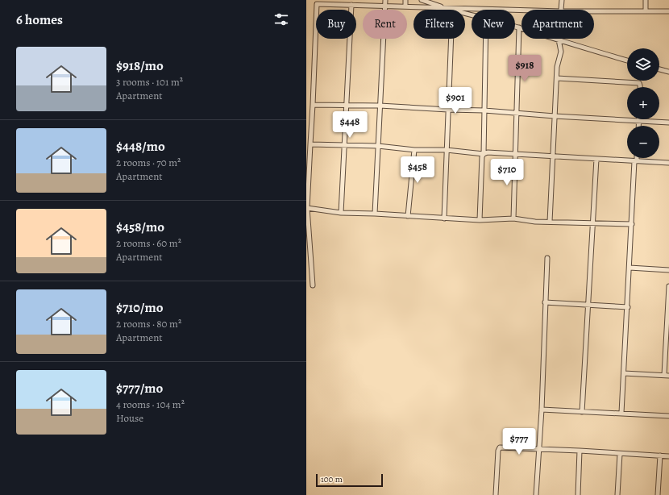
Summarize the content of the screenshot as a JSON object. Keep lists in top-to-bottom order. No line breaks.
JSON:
{"scale_bar":"100 m","page":{"heading":"6 homes","chip":["Buy","Rent","Filters","New","Apartment"],"list":[{"name":"$918/mo","note":"3 rooms · 101 m² · Apartment"},{"name":"$448/mo","note":"2 rooms · 70 m² · Apartment"},{"name":"$458/mo","note":"2 rooms · 60 m² · Apartment"},{"name":"$710/mo","note":"2 rooms · 80 m² · Apartment"},{"name":"$777/mo","note":"4 rooms · 104 m² · House"}],"map_buttons":["+","−"],"price":["$918","$901","$448","$458","$710","$777"],"scale":"100 m"}}
